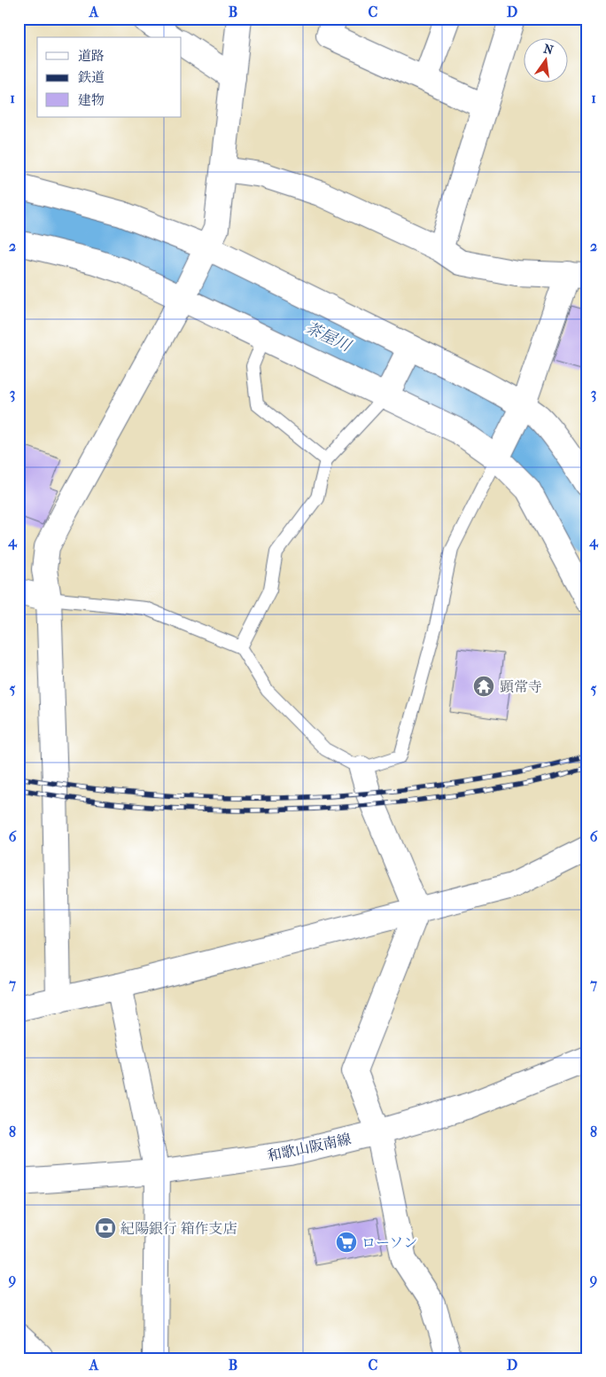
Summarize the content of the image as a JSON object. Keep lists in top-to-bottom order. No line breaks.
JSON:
{"streets":{"street":["和歌山阪南線"]},"water":["茶屋川"],"places":{"temple":["顕常寺"],"bank":["紀陽銀行 箱作支店"],"supermarket":["ローソン"]},"legend":["道路","鉄道","建物"],"north":"top","grid":{"columns":["A","B","C","D"],"rows":["1","2","3","4","5","6","7","8","9"]}}
